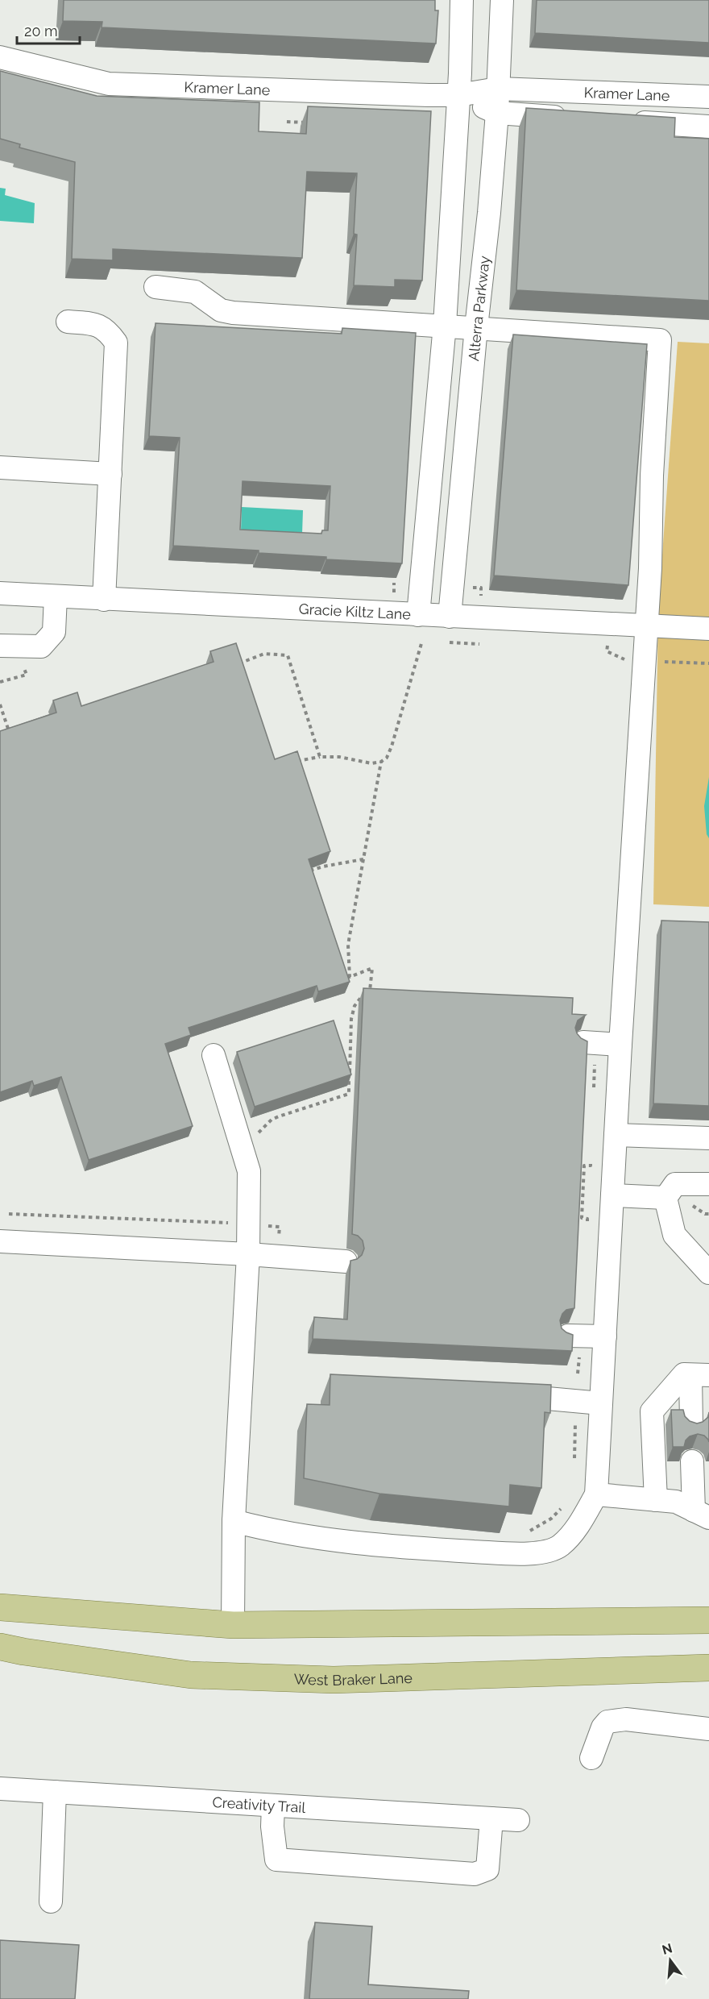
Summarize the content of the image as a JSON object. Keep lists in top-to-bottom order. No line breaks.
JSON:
{"streets":{"main road":["West Braker Lane"],"street":["Kramer Lane","Alterra Parkway","Gracie Kiltz Lane","Creativity Trail"]},"crossings":[["Kramer Lane","Alterra Parkway"],["Alterra Parkway","Gracie Kiltz Lane"]],"scale_bar":"20 m","north":"top"}
